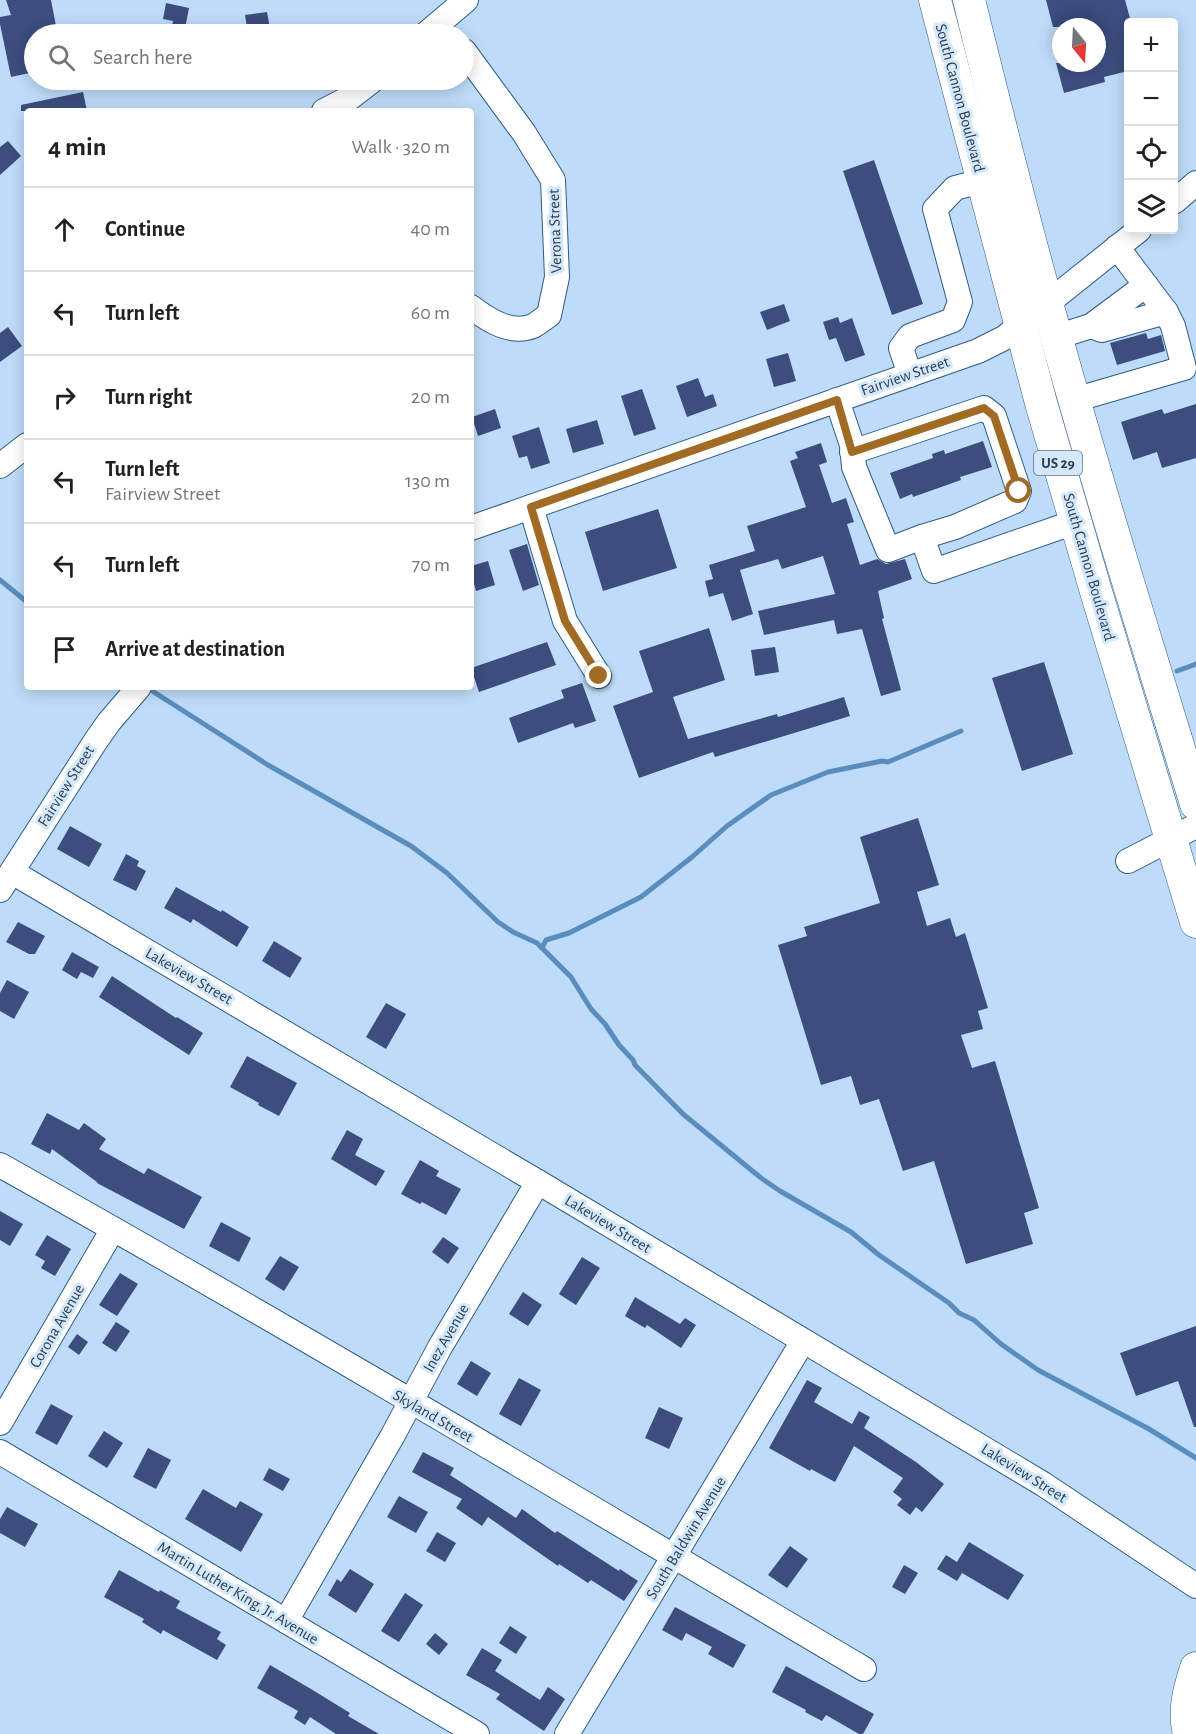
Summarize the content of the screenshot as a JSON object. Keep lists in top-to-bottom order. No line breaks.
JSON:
{"streets":{"main road":["South Cannon Boulevard","US 29"],"street":["Verona Street","Fairview Street","Lakeview Street","Corona Avenue","Inez Avenue","Skyland Street","South Baldwin Avenue","Martin Luther King, Jr. Avenue"]},"crossings":[["South Cannon Boulevard","Fairview Street"],["Fairview Street","Lakeview Street"],["Lakeview Street","Inez Avenue"],["Lakeview Street","South Baldwin Avenue"],["Corona Avenue","Skyland Street"],["Inez Avenue","Skyland Street"],["Inez Avenue","Martin Luther King, Jr. Avenue"],["Skyland Street","South Baldwin Avenue"]],"north":"bottom","page":{"map_buttons":["+","−"],"search":"Search here","heading":["4 min","Walk · 320 m"],"list":[["Continue","40 m"],["Turn left","60 m"],["Turn right","20 m"],["Turn left","Fairview Street","130 m"],["Turn left","70 m"],"Arrive at destination"]}}
